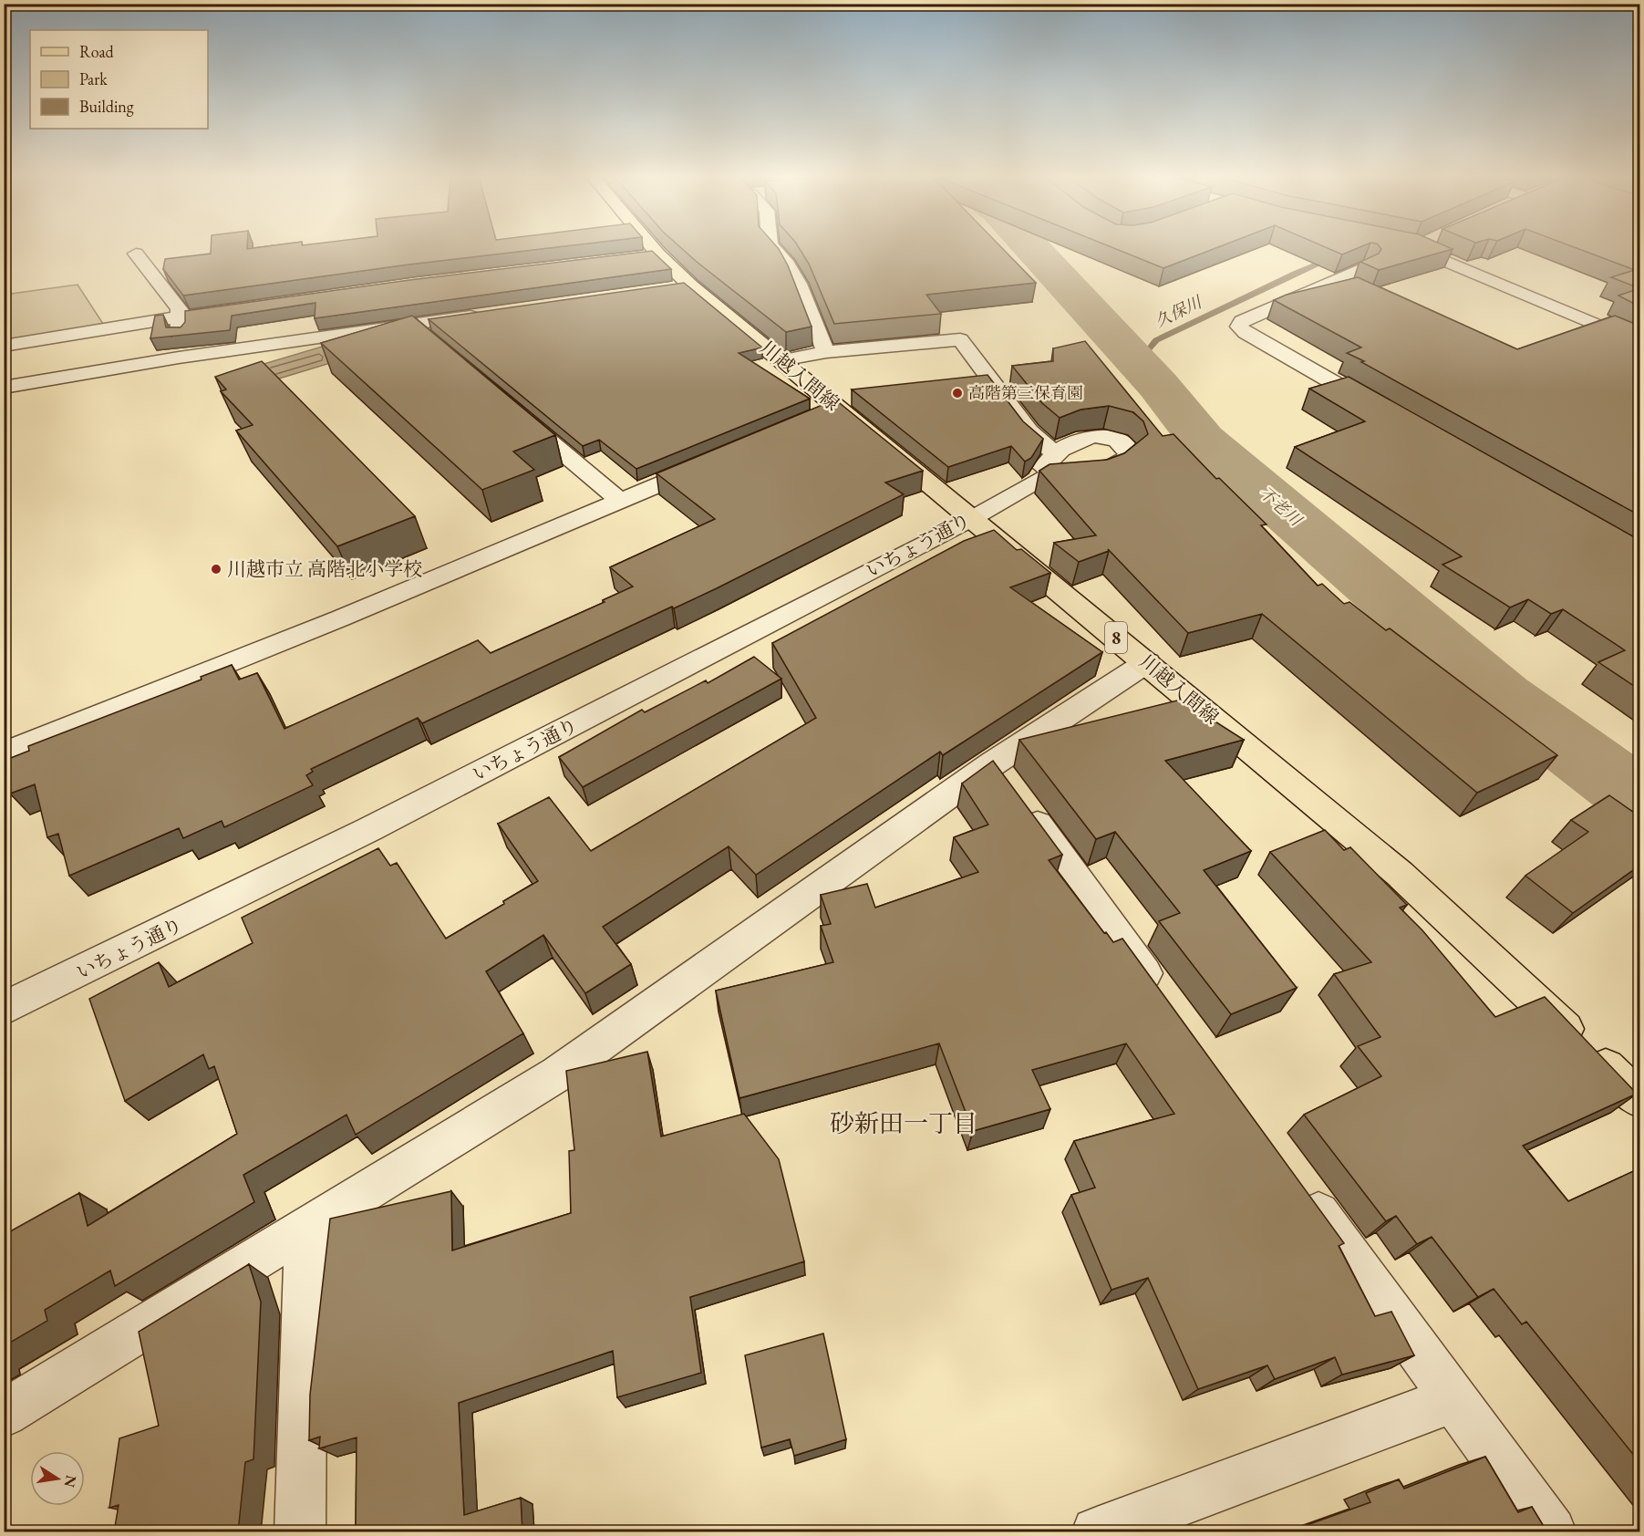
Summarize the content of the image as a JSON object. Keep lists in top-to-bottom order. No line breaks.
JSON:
{"streets":{"main road":["川越入間線","8"],"street":["いちょう通り"]},"crossings":[["川越入間線","いちょう通り"]],"districts":["砂新田一丁目"],"water":["久保川","不老川"],"places":["高階第三保育園","川越市立 高階北小学校"],"legend":["Road","Park","Building"],"north":"right"}
